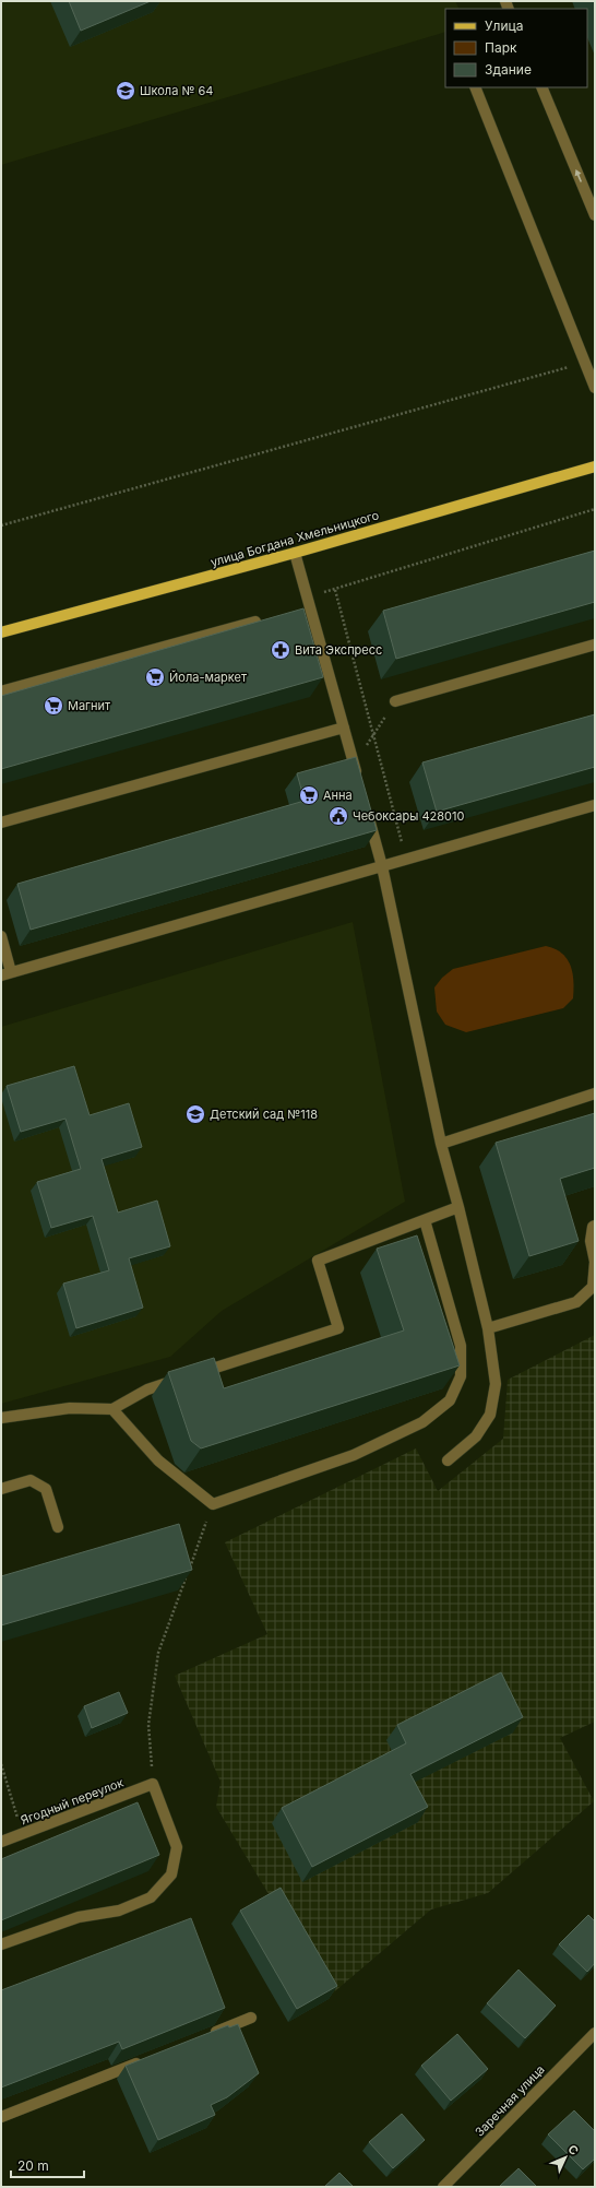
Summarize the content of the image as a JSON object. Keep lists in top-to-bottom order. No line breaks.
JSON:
{"streets":{"main road":["улица Богдана Хмельницкого"],"street":["Ягодный переулок","Заречная улица"]},"places":{"school or university":["Школа № 64","Детский сад №118"],"pharmacy":["Вита Экспресс"],"supermarket":["Йола-маркет","Магнит","Анна"],"public building":["Чебоксары 428010"]},"legend":["Улица","Парк","Здание"],"scale_bar":"20 m","north":"top right"}
